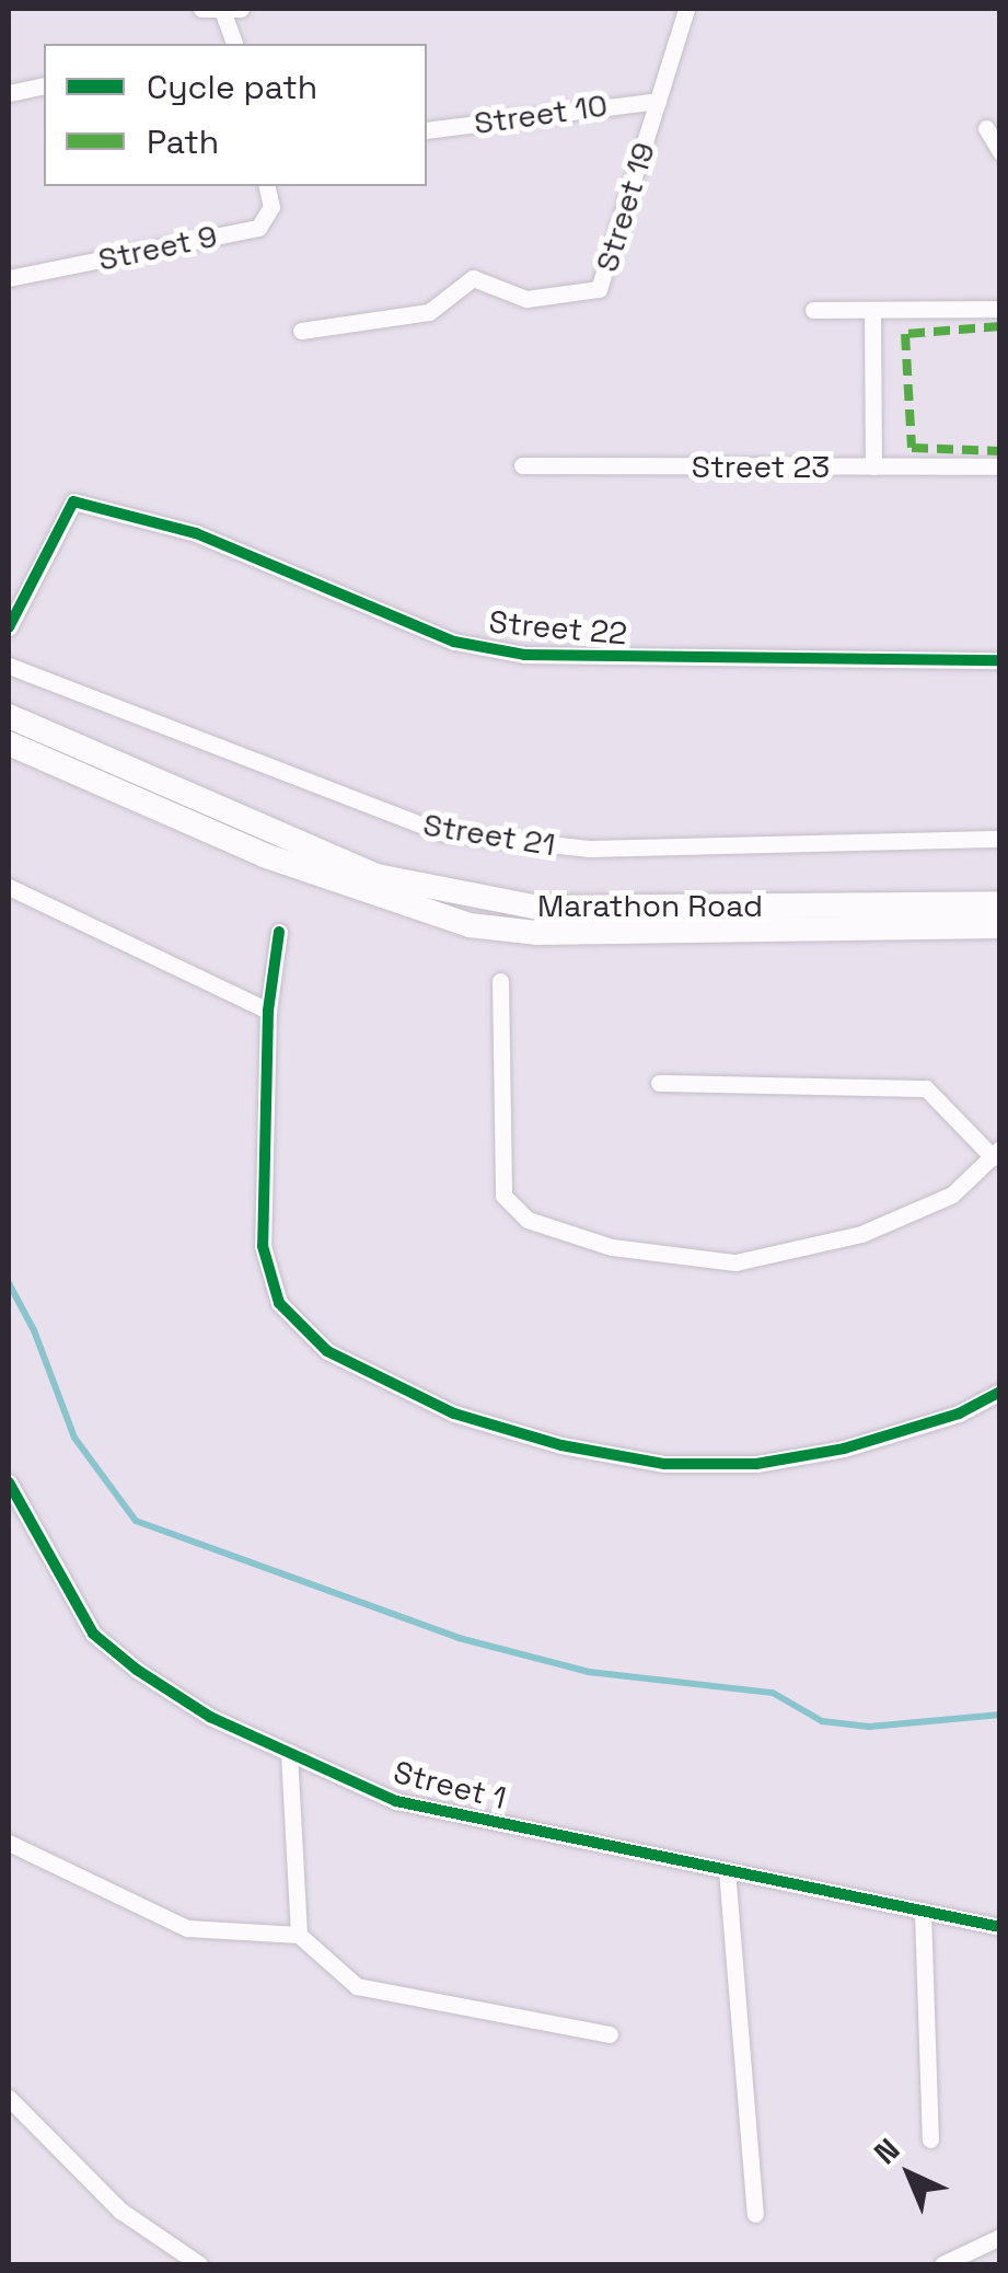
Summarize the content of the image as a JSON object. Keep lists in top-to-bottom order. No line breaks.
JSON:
{"streets":{"main road":["Marathon Road"],"street":["Street 10","Street 19","Street 9","Street 23","Street 22","Street 21","Street 1"]},"crossings":[["Street 10","Street 19"]],"legend":["Cycle path","Path"],"north":"top left"}
